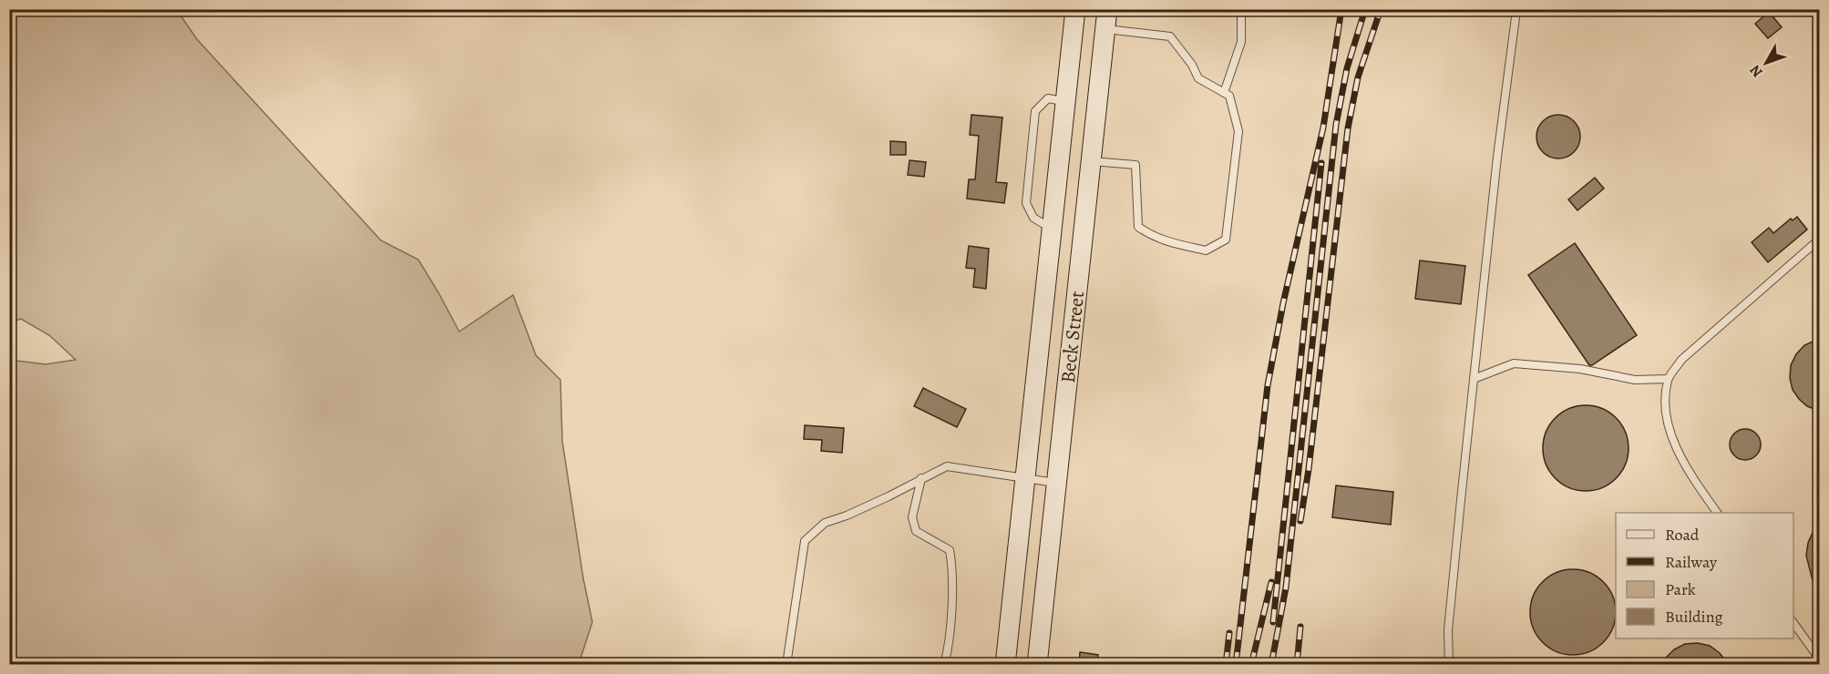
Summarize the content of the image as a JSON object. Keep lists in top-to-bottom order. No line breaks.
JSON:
{"streets":{"main road":["Beck Street"]},"legend":["Road","Railway","Park","Building"],"north":"bottom left"}
